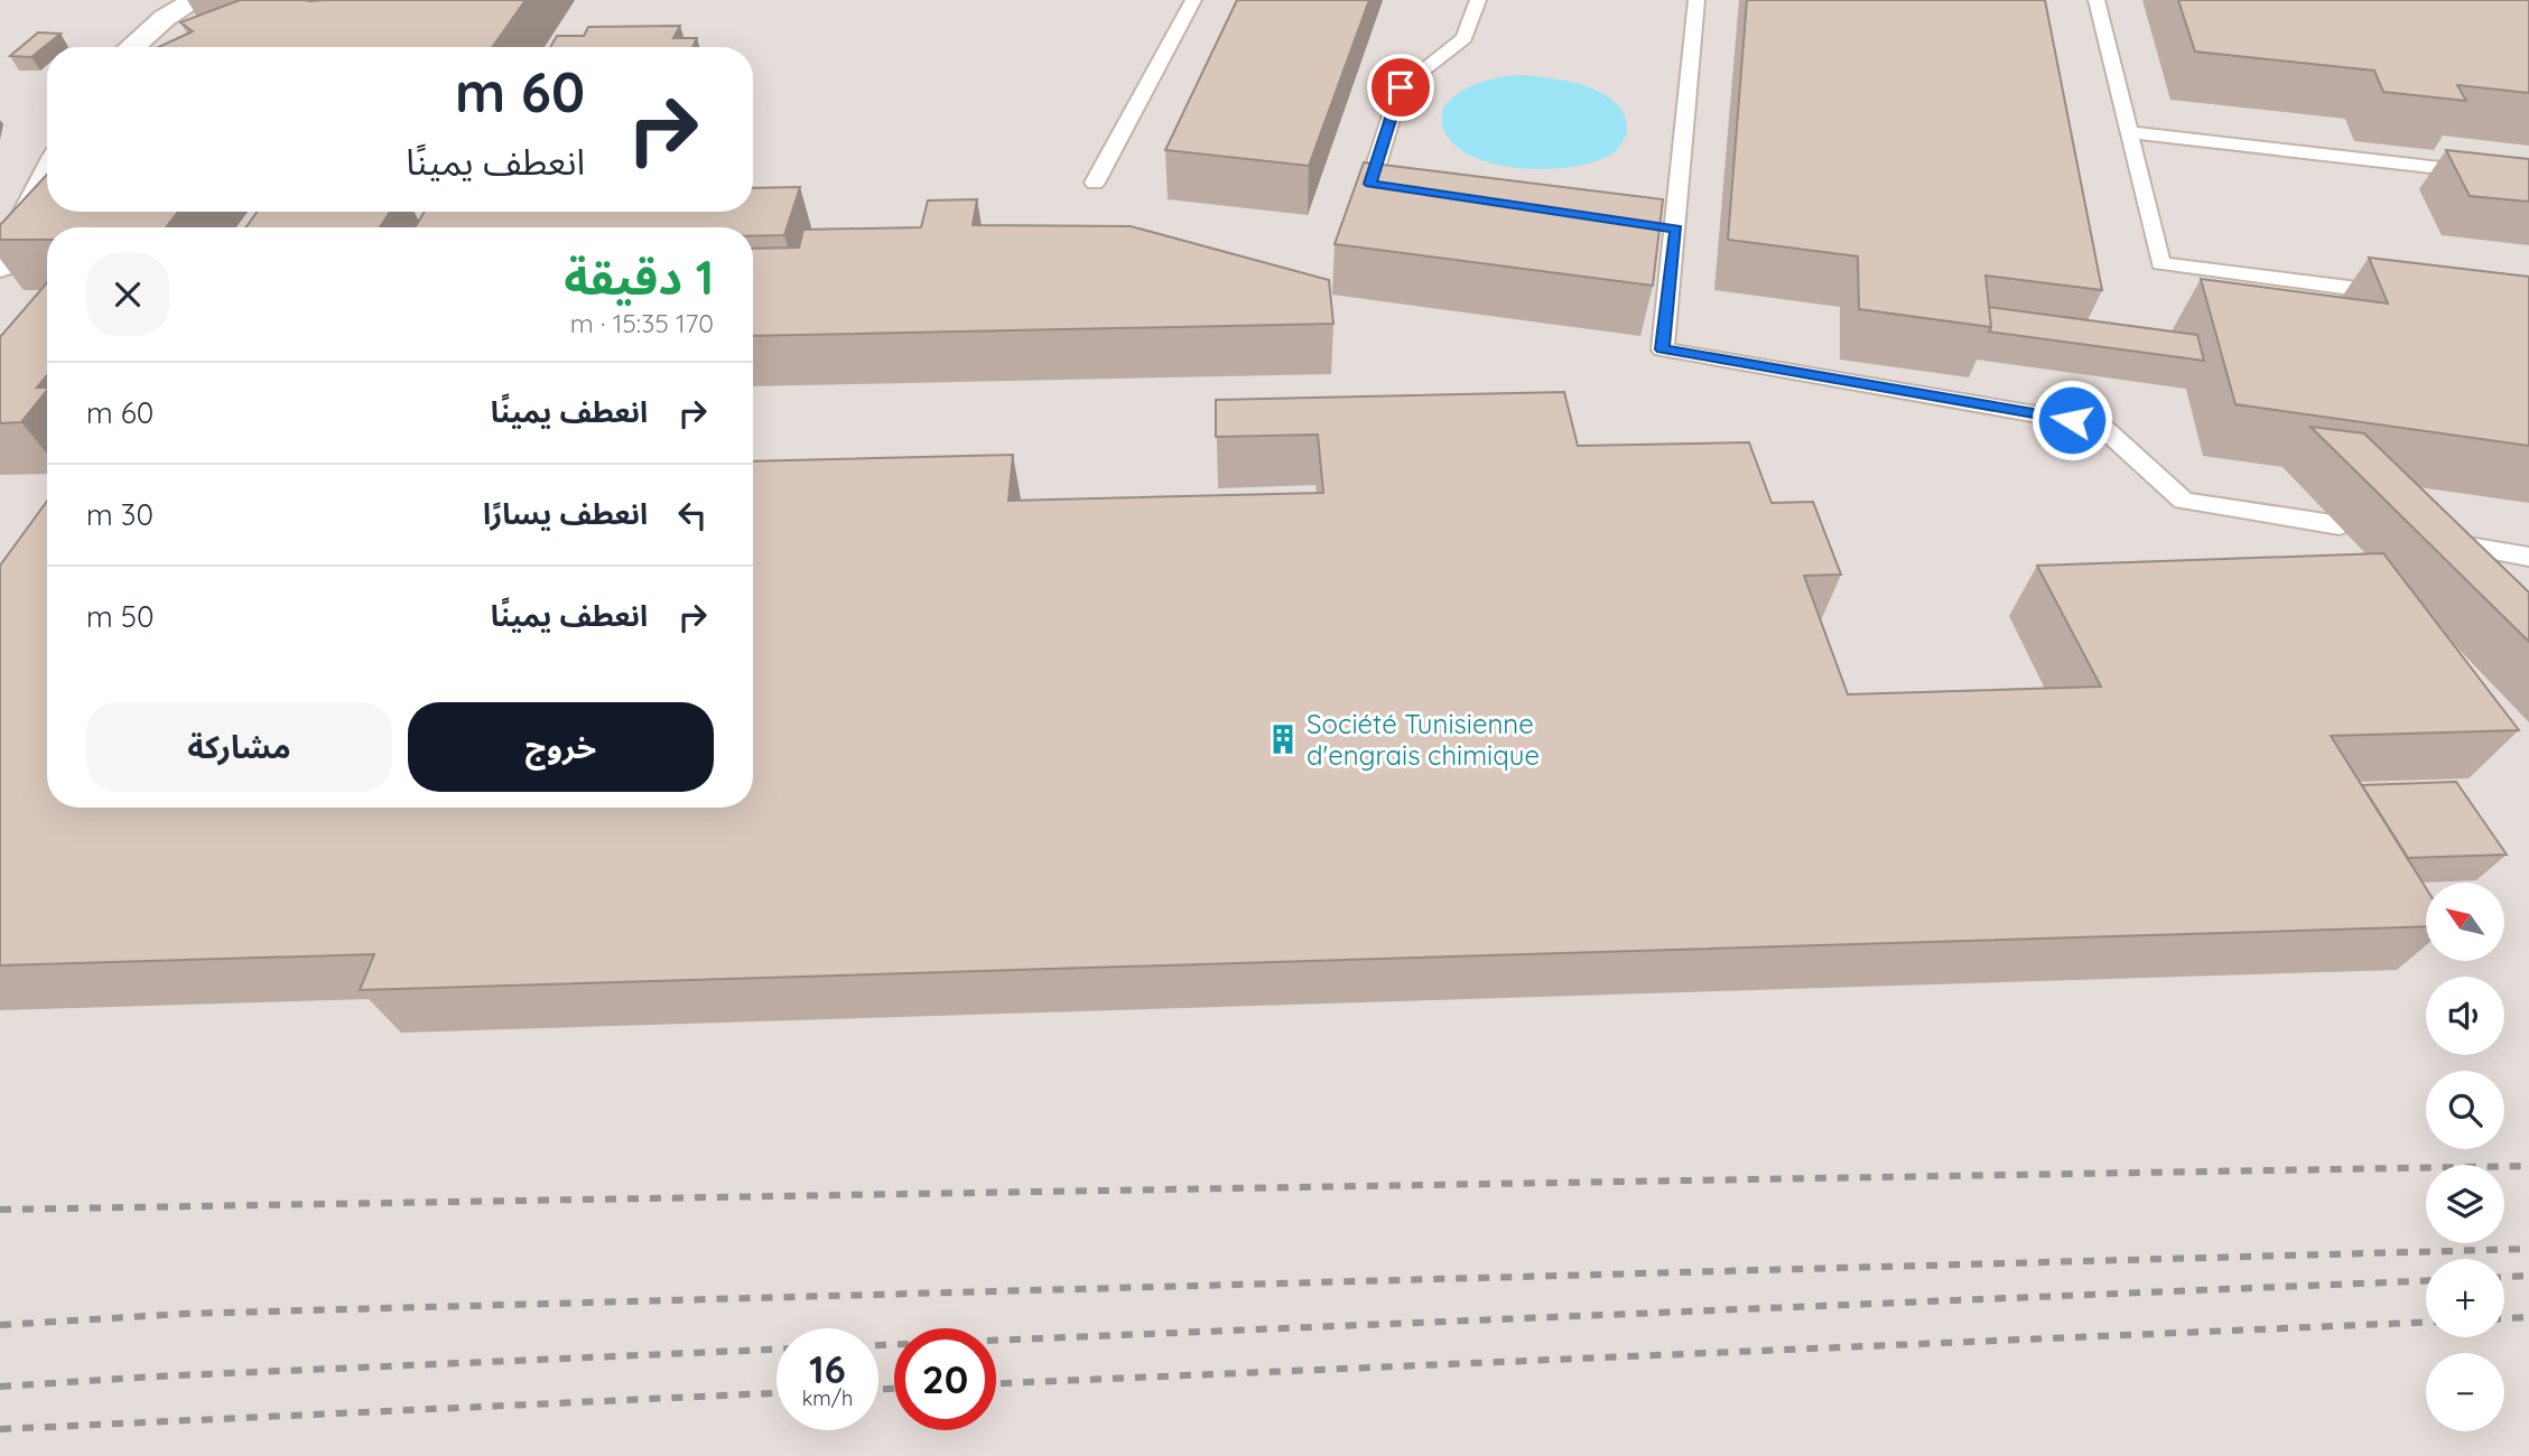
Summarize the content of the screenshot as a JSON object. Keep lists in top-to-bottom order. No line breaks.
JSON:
{"places":{"building":["Société Tunisienne d'engrais chimique"]},"north":"top left","page":{"turn":["60 m","انعطف يمينًا"],"heading":["1 دقيقة","170 m · 15:35"],"list":[{"name":"انعطف يمينًا","value":"60 m"},{"name":"انعطف يسارًا","value":"30 m"},{"name":"انعطف يمينًا","value":"50 m"}],"buttons":["خروج","مشاركة"],"map_buttons":["+","−"],"speed":"16 km/h","limit":"20"}}
